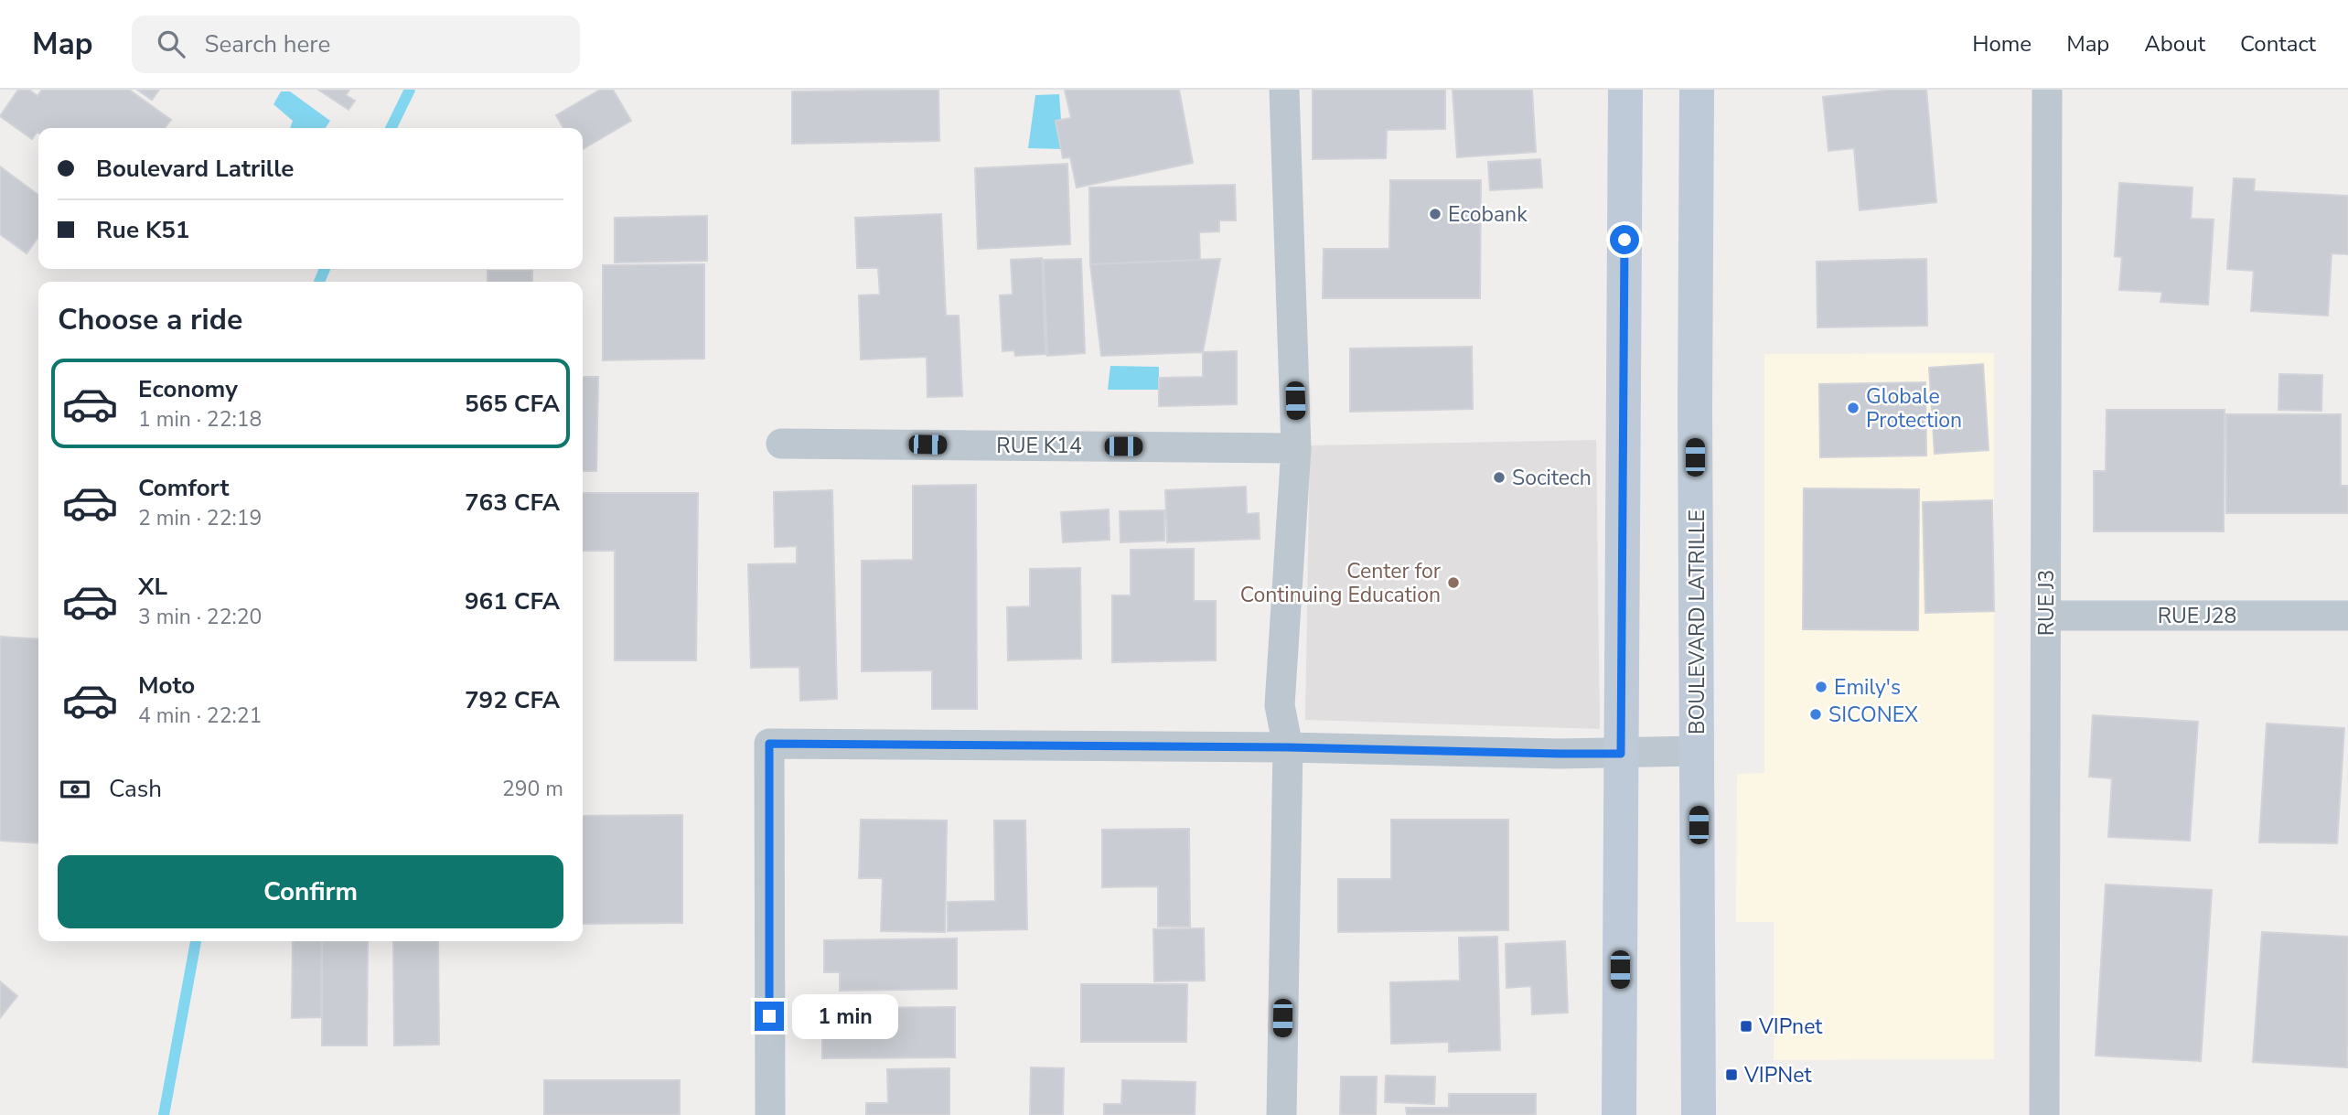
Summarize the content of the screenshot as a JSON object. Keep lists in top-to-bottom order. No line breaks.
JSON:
{"streets":{"main road":["BOULEVARD LATRILLE"],"street":["RUE K14","RUE J3","RUE J28"]},"crossings":[["RUE J3","RUE J28"]],"places":{"other":["Ecobank","Globale Protection","Socitech","Center for Continuing Education","Emily's","SICONEX"],"transit":["VIPnet","VIPNet"]},"page":{"header":"Map","search":"Search here","nav":["Home","Map","About","Contact"],"banner":["Boulevard Latrille","Rue K51"],"heading":"Choose a ride","list":[{"name":"Economy","note":"1 min · 22:18","value":"565 CFA"},{"name":"Comfort","note":"2 min · 22:19","value":"763 CFA"},{"name":"XL","note":"3 min · 22:20","value":"961 CFA"},{"name":"Moto","note":"4 min · 22:21","value":"792 CFA"}],"pay":["Cash","290 m"],"buttons":"Confirm","bubble":"1 min"}}
